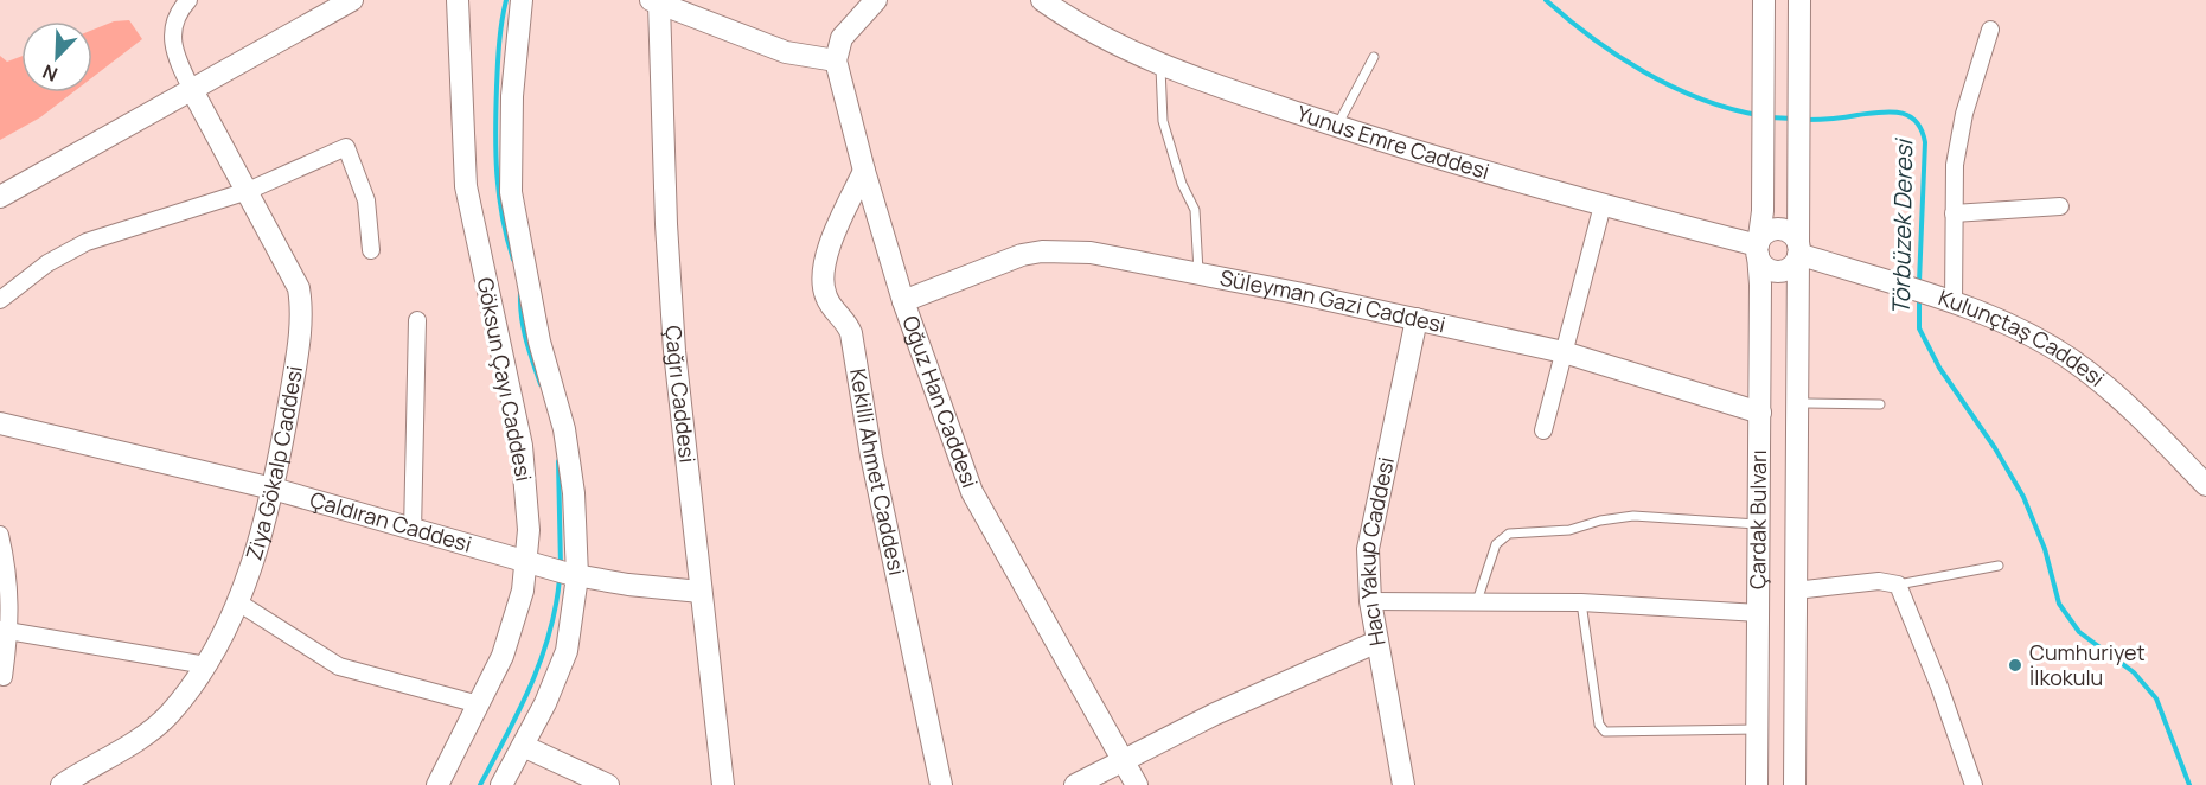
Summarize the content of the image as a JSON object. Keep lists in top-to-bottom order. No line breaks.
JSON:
{"streets":{"street":["Yunus Emre Caddesi","Süleyman Gazi Caddesi","Kulunçtaş Caddesi","Göksun Çayı Caddesi","Çağrı Caddesi","Oğuz Han Caddesi","Ziya Gökalp Caddesi","Kekilli Ahmet Caddesi","Çardak Bulvarı","Çaldıran Caddesi","Hacı Yakup Caddesi"]},"crossings":[["Yunus Emre Caddesi","Kulunçtaş Caddesi"],["Yunus Emre Caddesi","Çardak Bulvarı"],["Süleyman Gazi Caddesi","Oğuz Han Caddesi"],["Süleyman Gazi Caddesi","Çardak Bulvarı"],["Süleyman Gazi Caddesi","Hacı Yakup Caddesi"],["Kulunçtaş Caddesi","Çardak Bulvarı"],["Göksun Çayı Caddesi","Çaldıran Caddesi"],["Çağrı Caddesi","Çaldıran Caddesi"],["Oğuz Han Caddesi","Kekilli Ahmet Caddesi"],["Ziya Gökalp Caddesi","Çaldıran Caddesi"]],"water":["Törbüzek Deresi"],"places":["Cumhuriyet İlkokulu"],"north":"bottom left"}
